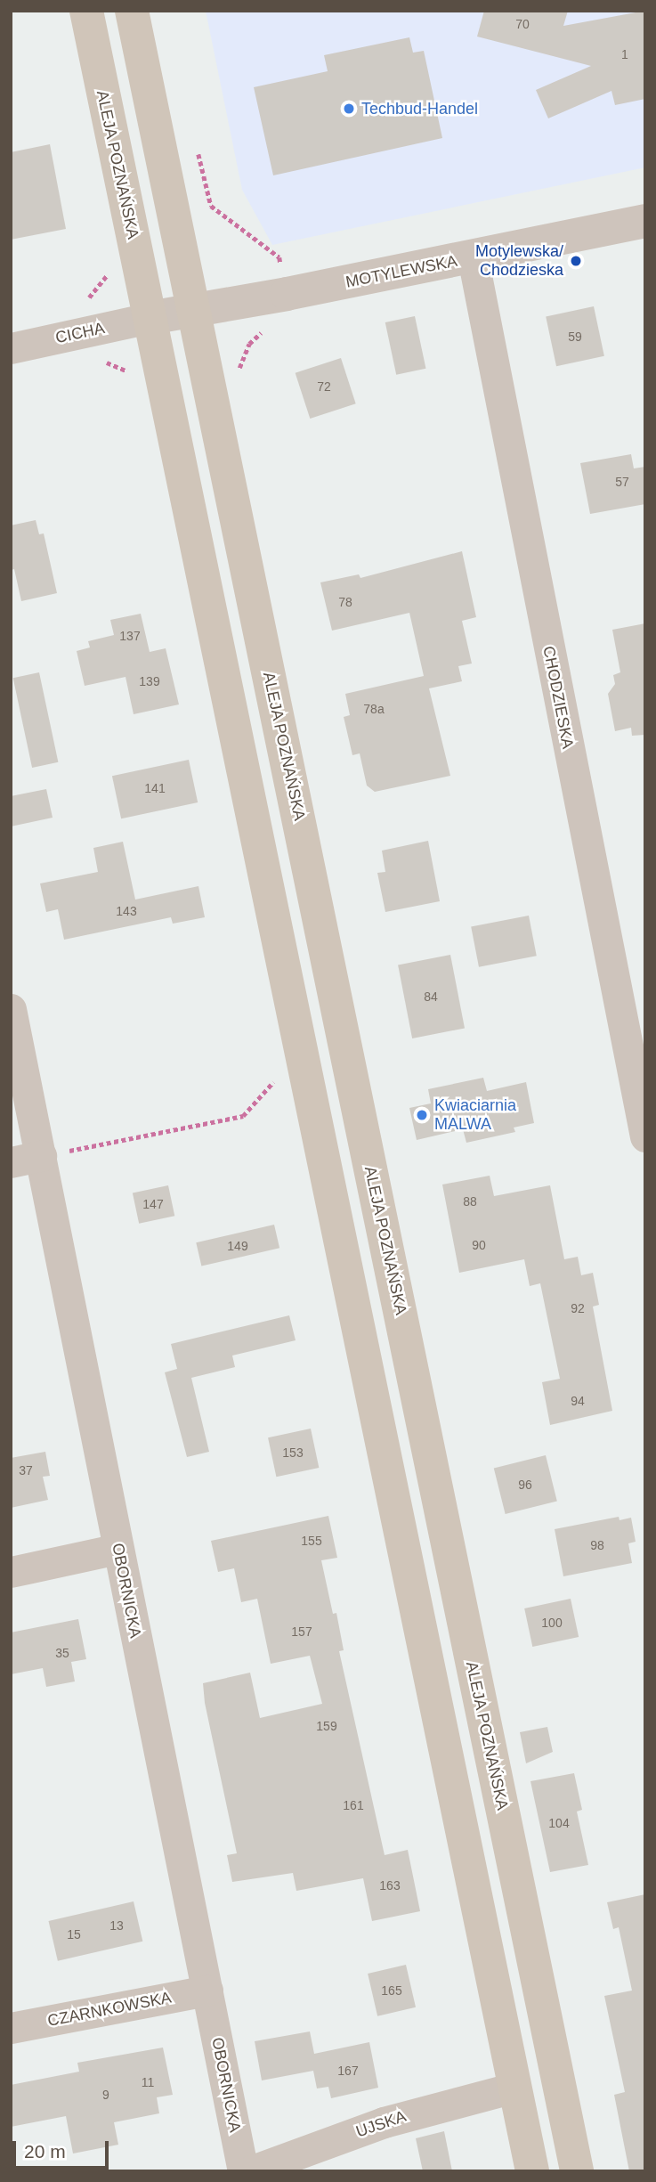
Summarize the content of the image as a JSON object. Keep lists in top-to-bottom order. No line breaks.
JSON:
{"streets":{"main road":["ALEJA POZNAŃSKA"],"street":["MOTYLEWSKA","CICHA","CHODZIESKA","OBORNICKA","CZARNKOWSKA","UJSKA"]},"crossings":[["ALEJA POZNAŃSKA","MOTYLEWSKA"],["ALEJA POZNAŃSKA","CICHA"],["ALEJA POZNAŃSKA","UJSKA"],["MOTYLEWSKA","CHODZIESKA"],["OBORNICKA","CZARNKOWSKA"]],"places":["Techbud-Handel","Motylewska/ Chodzieska","Kwiaciarnia MALWA"],"house_numbers":["70","1","59","72","57","78","137","139","78a","141","143","84","88","147","90","149","92","94","153","37","96","155","98","100","157","35","159","161","104","163","13","15","165","167","11","9"],"scale_bar":"20 m"}
